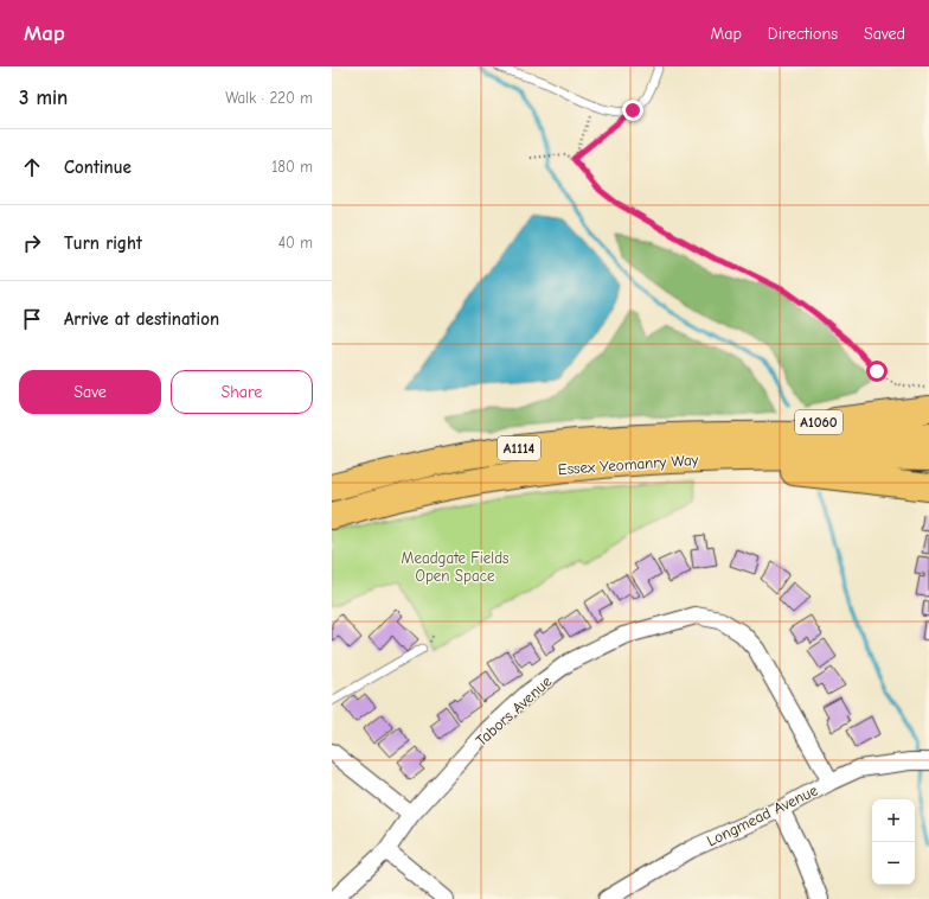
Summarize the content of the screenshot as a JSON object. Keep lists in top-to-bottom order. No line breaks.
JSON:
{"streets":{"main road":["A1060","A1114","Essex Yeomanry Way"],"street":["Tabors Avenue","Longmead Avenue"]},"crossings":[["A1060","Essex Yeomanry Way"],["A1114","Essex Yeomanry Way"],["Tabors Avenue","Longmead Avenue"]],"parks":["Meadgate Fields Open Space"],"page":{"header":"Map","nav":["Map","Directions","Saved"],"heading":["3 min","Walk · 220 m"],"list":[["Continue","180 m"],["Turn right","40 m"],"Arrive at destination"],"buttons":["Save","Share"],"map_buttons":["+","−"]}}
